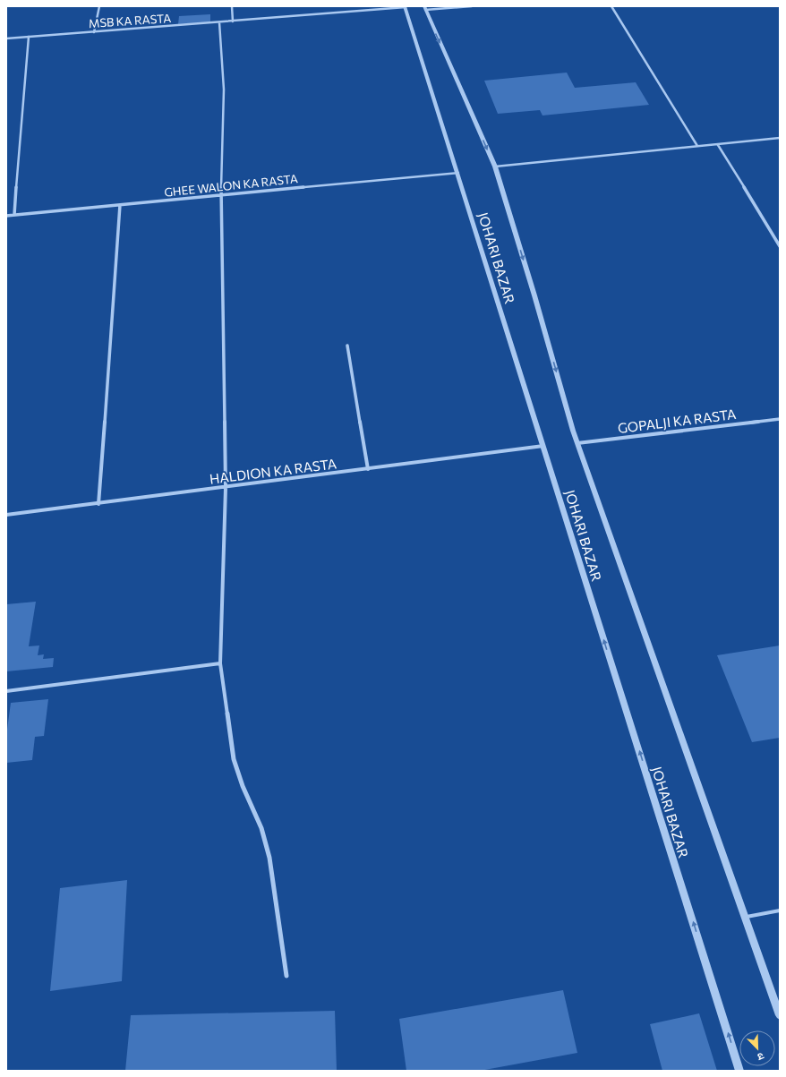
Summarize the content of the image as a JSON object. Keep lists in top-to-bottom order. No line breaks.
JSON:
{"streets":{"street":["MSB KA RASTA","GHEE WALON KA RASTA","JOHARI BAZAR","GOPALJI KA RASTA","HALDION KA RASTA"]},"crossings":[["MSB KA RASTA","JOHARI BAZAR"],["GHEE WALON KA RASTA","JOHARI BAZAR"],["JOHARI BAZAR","GOPALJI KA RASTA"],["JOHARI BAZAR","HALDION KA RASTA"]],"north":"bottom right"}
